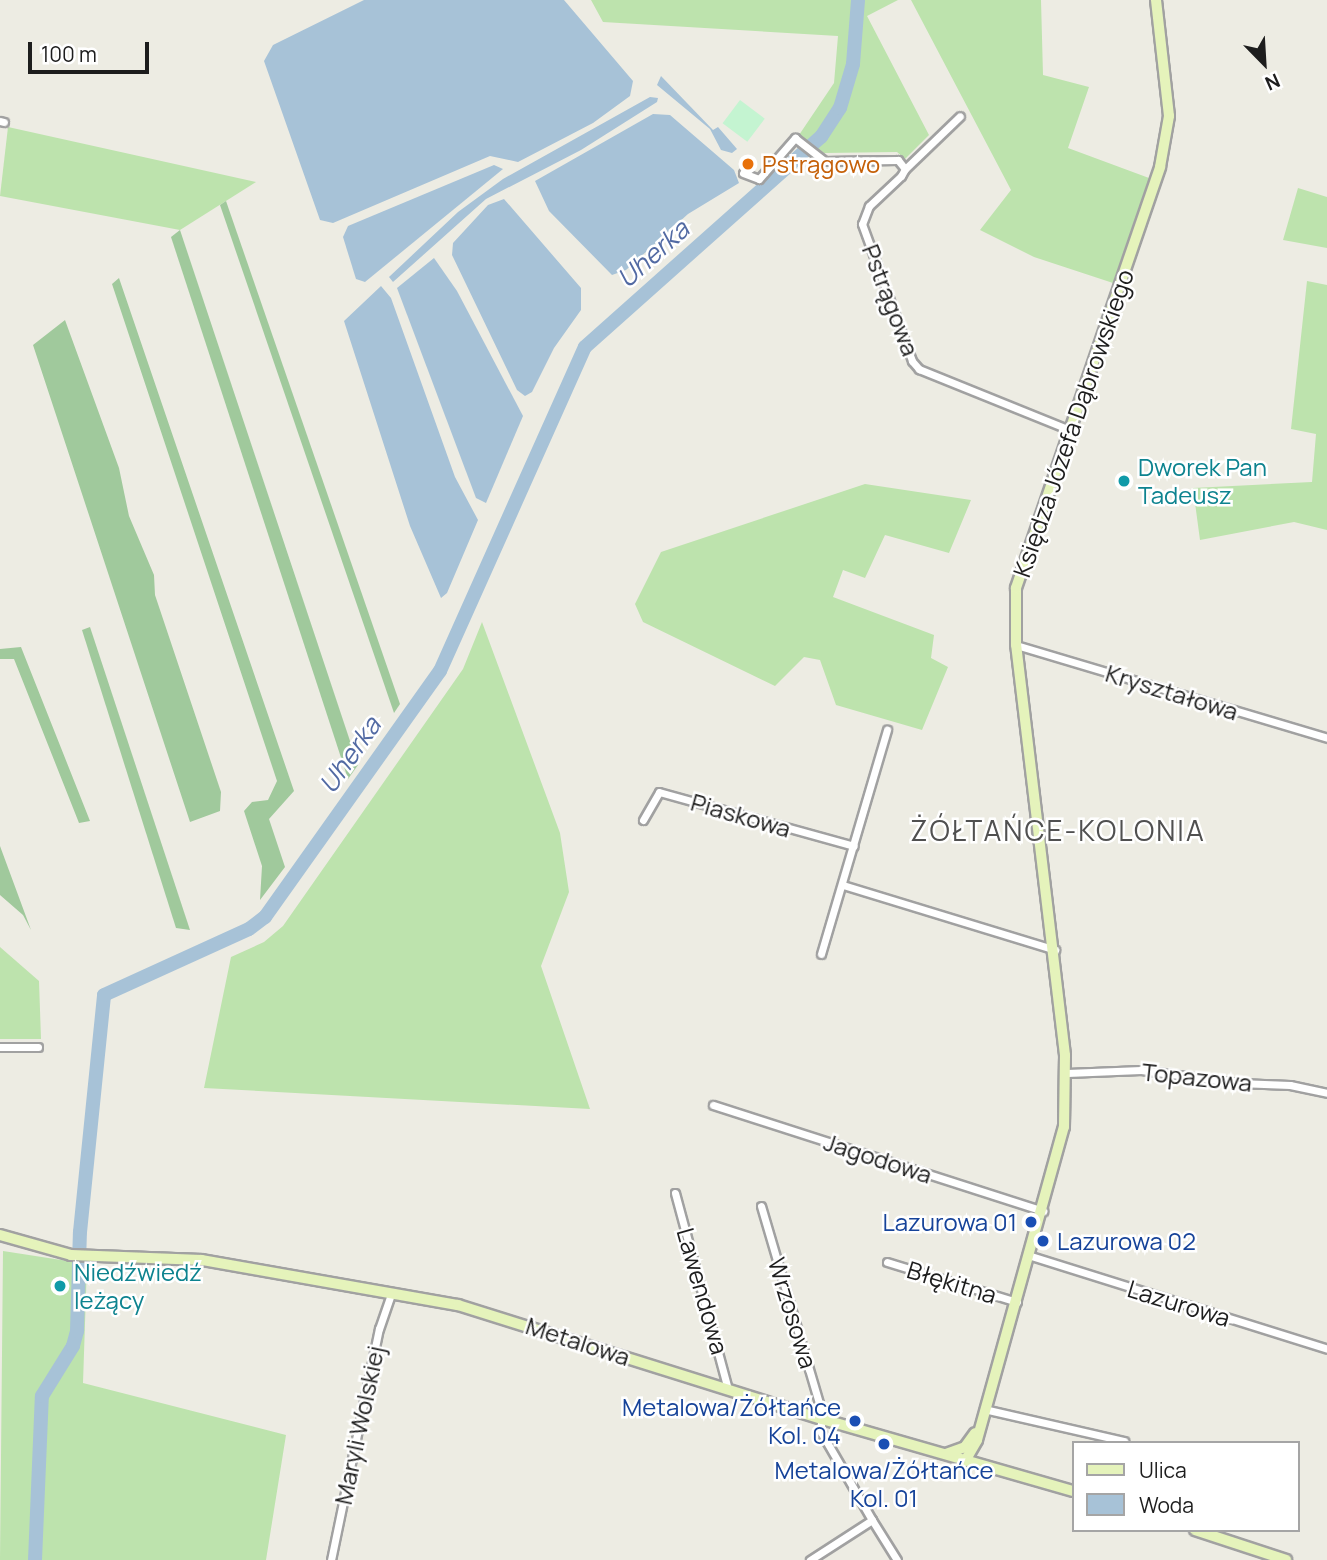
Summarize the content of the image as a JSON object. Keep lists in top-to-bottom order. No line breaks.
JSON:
{"streets":{"street":["Pstrągowa","Księdza Józefa Dąbrowskiego","Kryształowa","Piaskowa","Topazowa","Jagodowa","Błękitna","Lawendowa","Lazurowa","Wrzosowa","Metalowa","Maryli Wolskiej"]},"crossings":[["Pstrągowa","Księdza Józefa Dąbrowskiego"],["Księdza Józefa Dąbrowskiego","Kryształowa"],["Księdza Józefa Dąbrowskiego","Topazowa"],["Księdza Józefa Dąbrowskiego","Jagodowa"],["Księdza Józefa Dąbrowskiego","Błękitna"],["Księdza Józefa Dąbrowskiego","Lazurowa"],["Księdza Józefa Dąbrowskiego","Metalowa"],["Lawendowa","Metalowa"],["Wrzosowa","Metalowa"],["Metalowa","Maryli Wolskiej"]],"districts":["ŻÓŁTAŃCE-KOLONIA"],"water":["Uherka"],"places":["Pstrągowo","Dworek Pan Tadeusz","Lazurowa 01","Lazurowa 02","Niedźwiedź leżący","Metalowa/Żółtańce Kol. 04","Metalowa/Żółtańce Kol. 01"],"legend":["Ulica","Woda"],"scale_bar":"100 m","north":"bottom right"}
